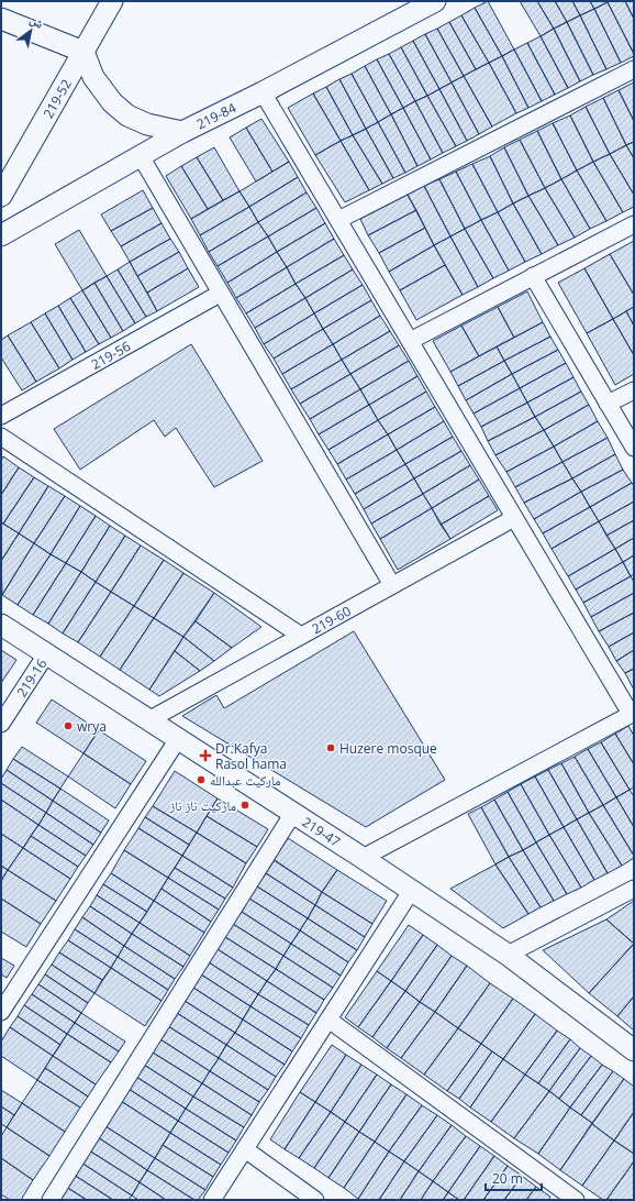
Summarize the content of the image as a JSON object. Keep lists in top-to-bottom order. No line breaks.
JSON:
{"streets":{"street":["219-52","219-84","219-56","219-60","219-16","219-47"]},"crossings":[["219-60","219-47"],["219-16","219-47"]],"places":{"other":["wrya","Huzere mosque","ماركيت عبدالله","ماركيت ناز ناز"],"health":["Dr.Kafya Rasol hama"]},"scale_bar":"20 m","north":"top right"}
